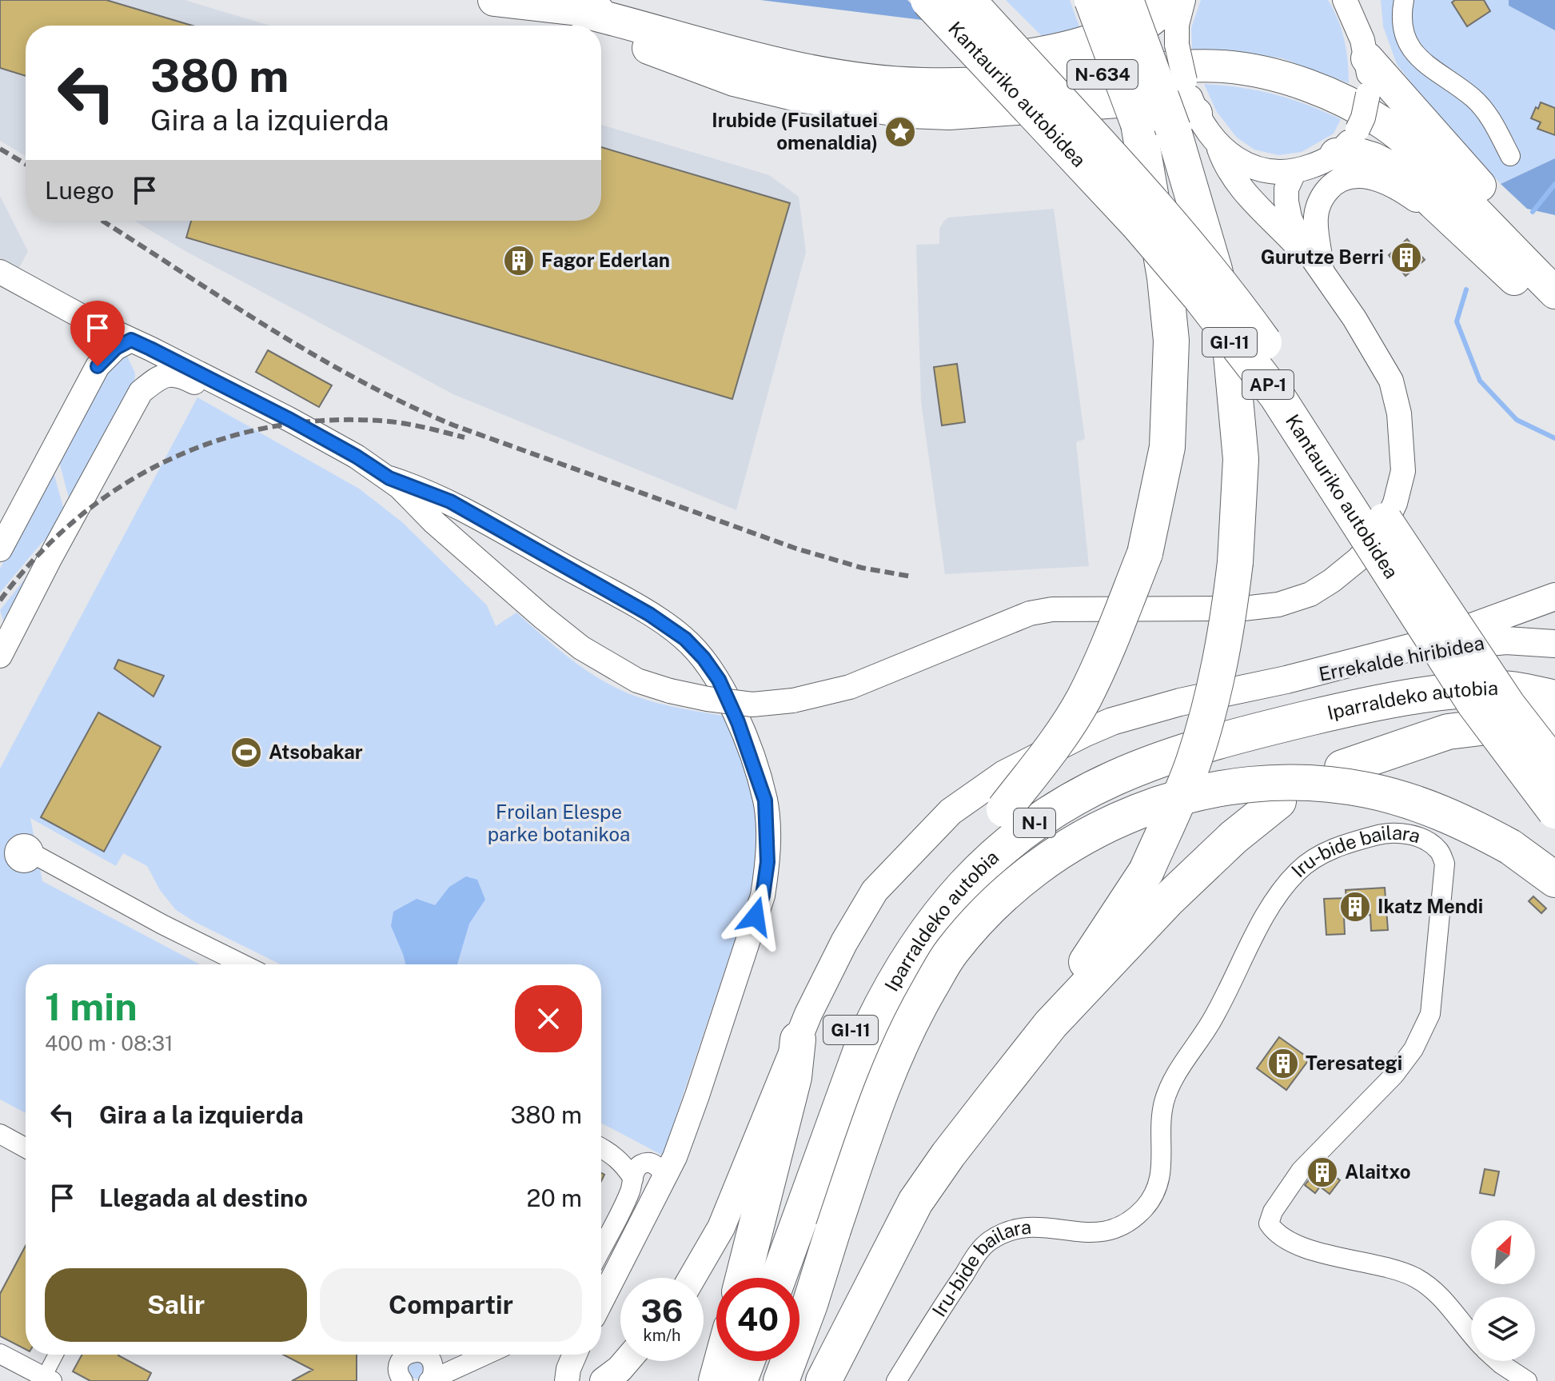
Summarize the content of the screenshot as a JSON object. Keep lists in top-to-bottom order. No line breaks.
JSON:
{"streets":{"highway":["N-634","Kantauriko autobidea","GI-11","AP-1","Iparraldeko autobia","N-I"],"main road":["Errekalde hiribidea"],"street":["Iru-bide bailara"]},"parks":["Froilan Elespe parke botanikoa"],"places":{"place":["Irubide (Fusilatuei omenaldia)"],"building":["Gurutze Berri","Fagor Ederlan","Ikatz Mendi","Teresategi","Alaitxo"],"sports":["Atsobakar"]},"north":"top right","page":{"turn":["380 m","Gira a la izquierda"],"then":"Luego","heading":["1 min","400 m · 08:31"],"list":[{"name":"Gira a la izquierda","value":"380 m"},{"name":"Llegada al destino","value":"20 m"}],"buttons":["Salir","Compartir"],"speed":"36 km/h","limit":"40"}}
